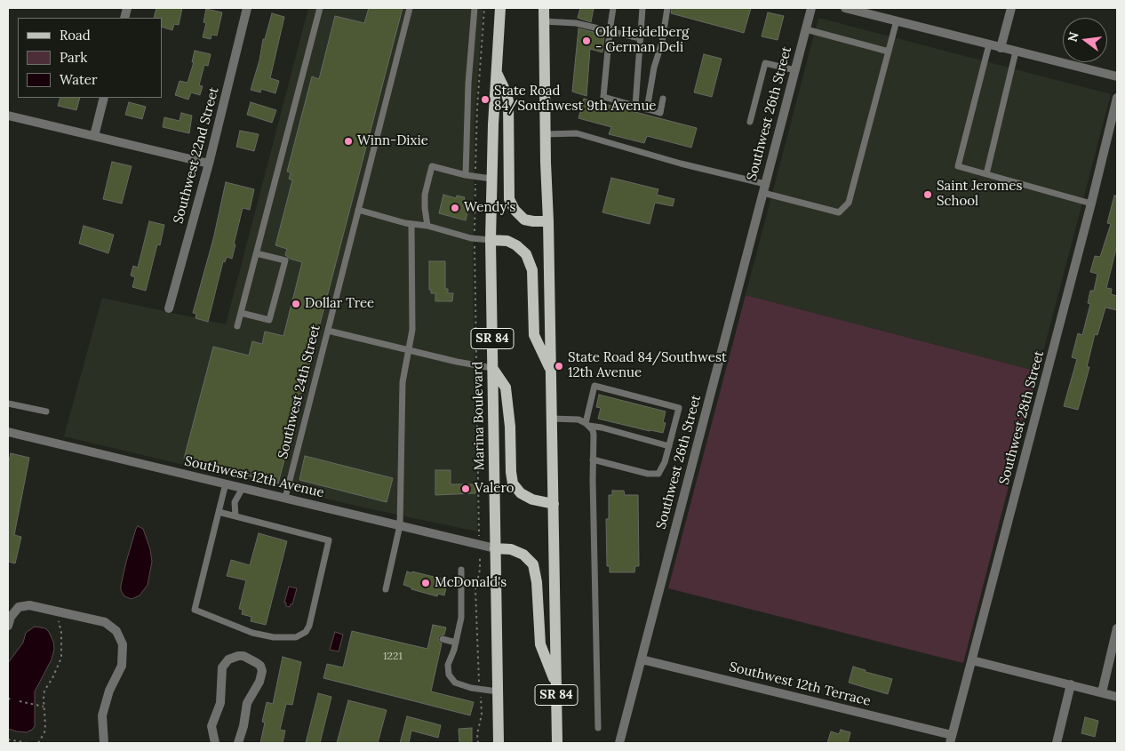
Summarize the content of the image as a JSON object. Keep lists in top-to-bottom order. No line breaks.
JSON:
{"streets":{"main road":["SR 84","Marina Boulevard"],"street":["Southwest 26th Street","Southwest 22nd Street","Southwest 28th Street","Southwest 12th Avenue","Southwest 12th Terrace"],"lane":["Southwest 24th Street"]},"crossings":[["Southwest 26th Street","Southwest 12th Terrace"],["Southwest 24th Street","Southwest 12th Avenue"],["Marina Boulevard","Southwest 12th Avenue"],["Southwest 28th Street","Southwest 12th Terrace"]],"places":["Old Heidelberg - German Deli","State Road 84/Southwest 9th Avenue","Winn-Dixie","Saint Jeromes School","Wendy's","Dollar Tree","State Road 84/Southwest 12th Avenue","Valero","McDonald's"],"house_numbers":["1221"],"legend":["Road","Park","Water"],"north":"left"}
